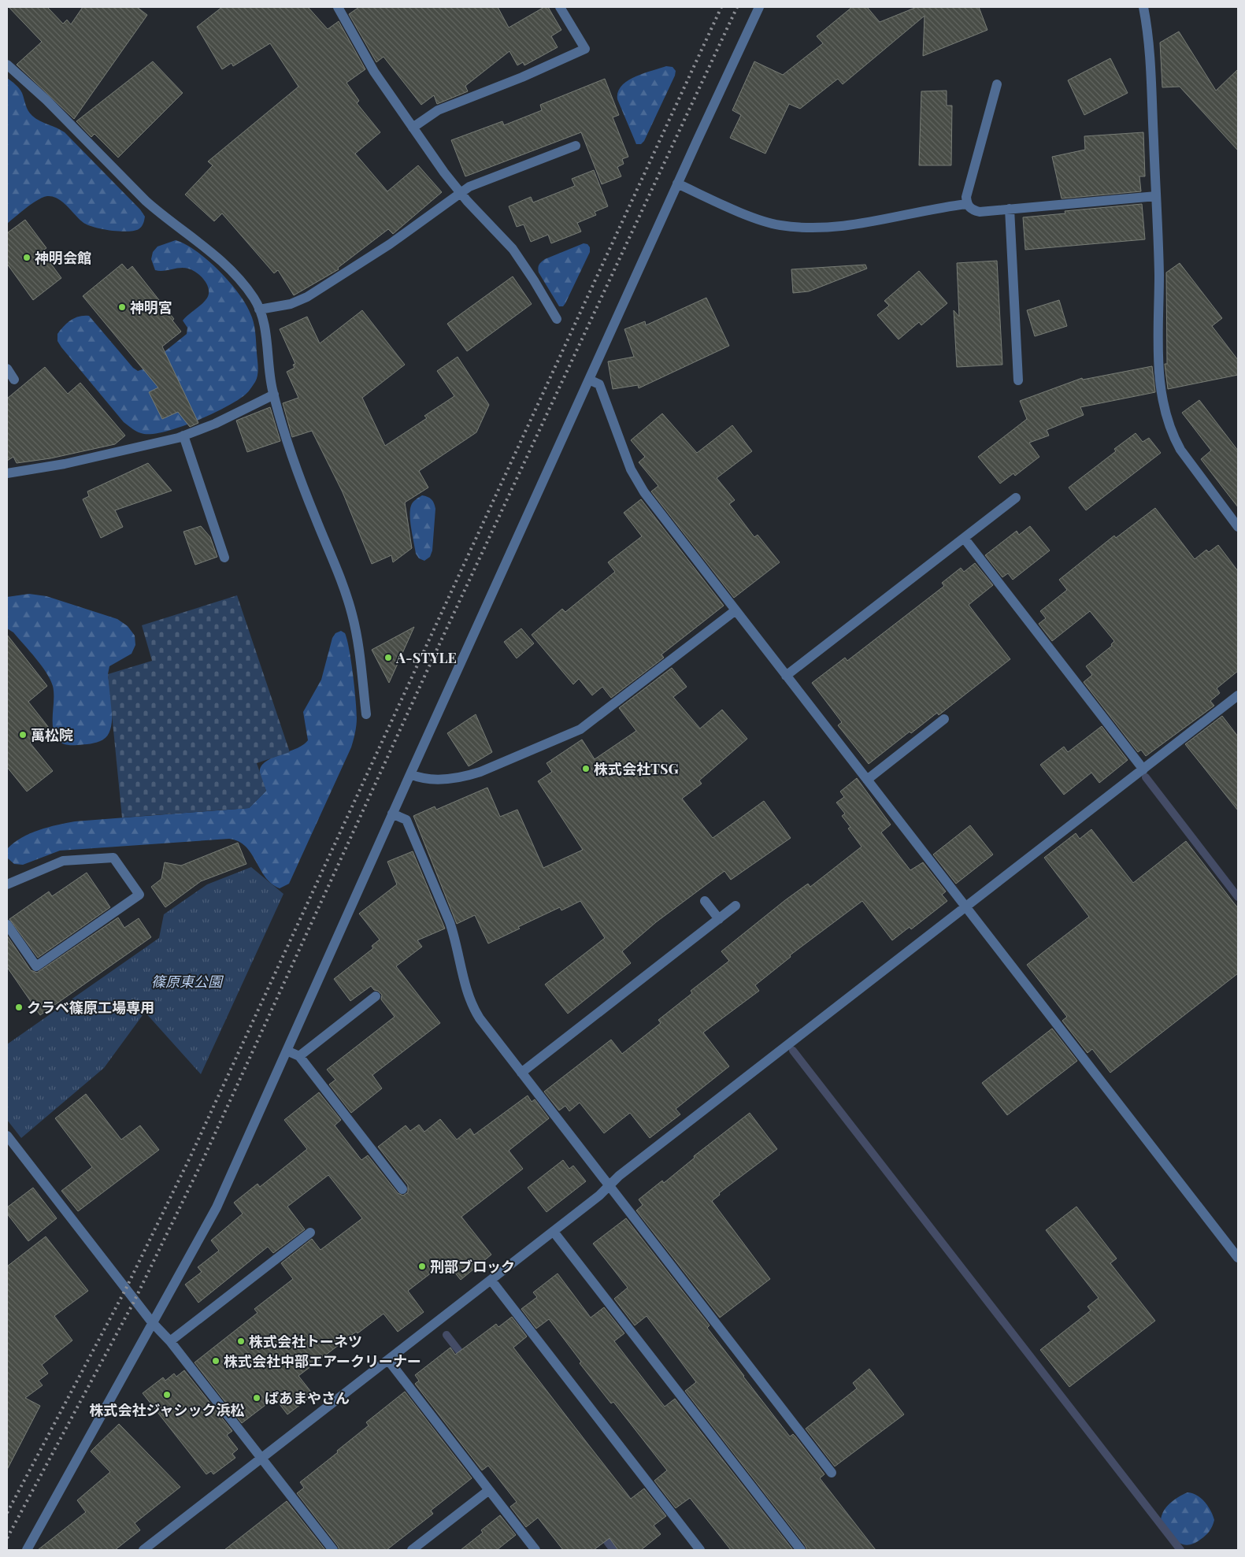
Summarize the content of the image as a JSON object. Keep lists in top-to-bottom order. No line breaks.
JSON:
{"parks":["篠原東公園"],"places":["神明会館","神明宮","A-STYLE","萬松院","株式会社TSG","クラベ篠原工場専用","刑部ブロック","株式会社トーネツ","株式会社中部エアークリーナー","株式会社ジャシック浜松","ぱあまやさん"]}
